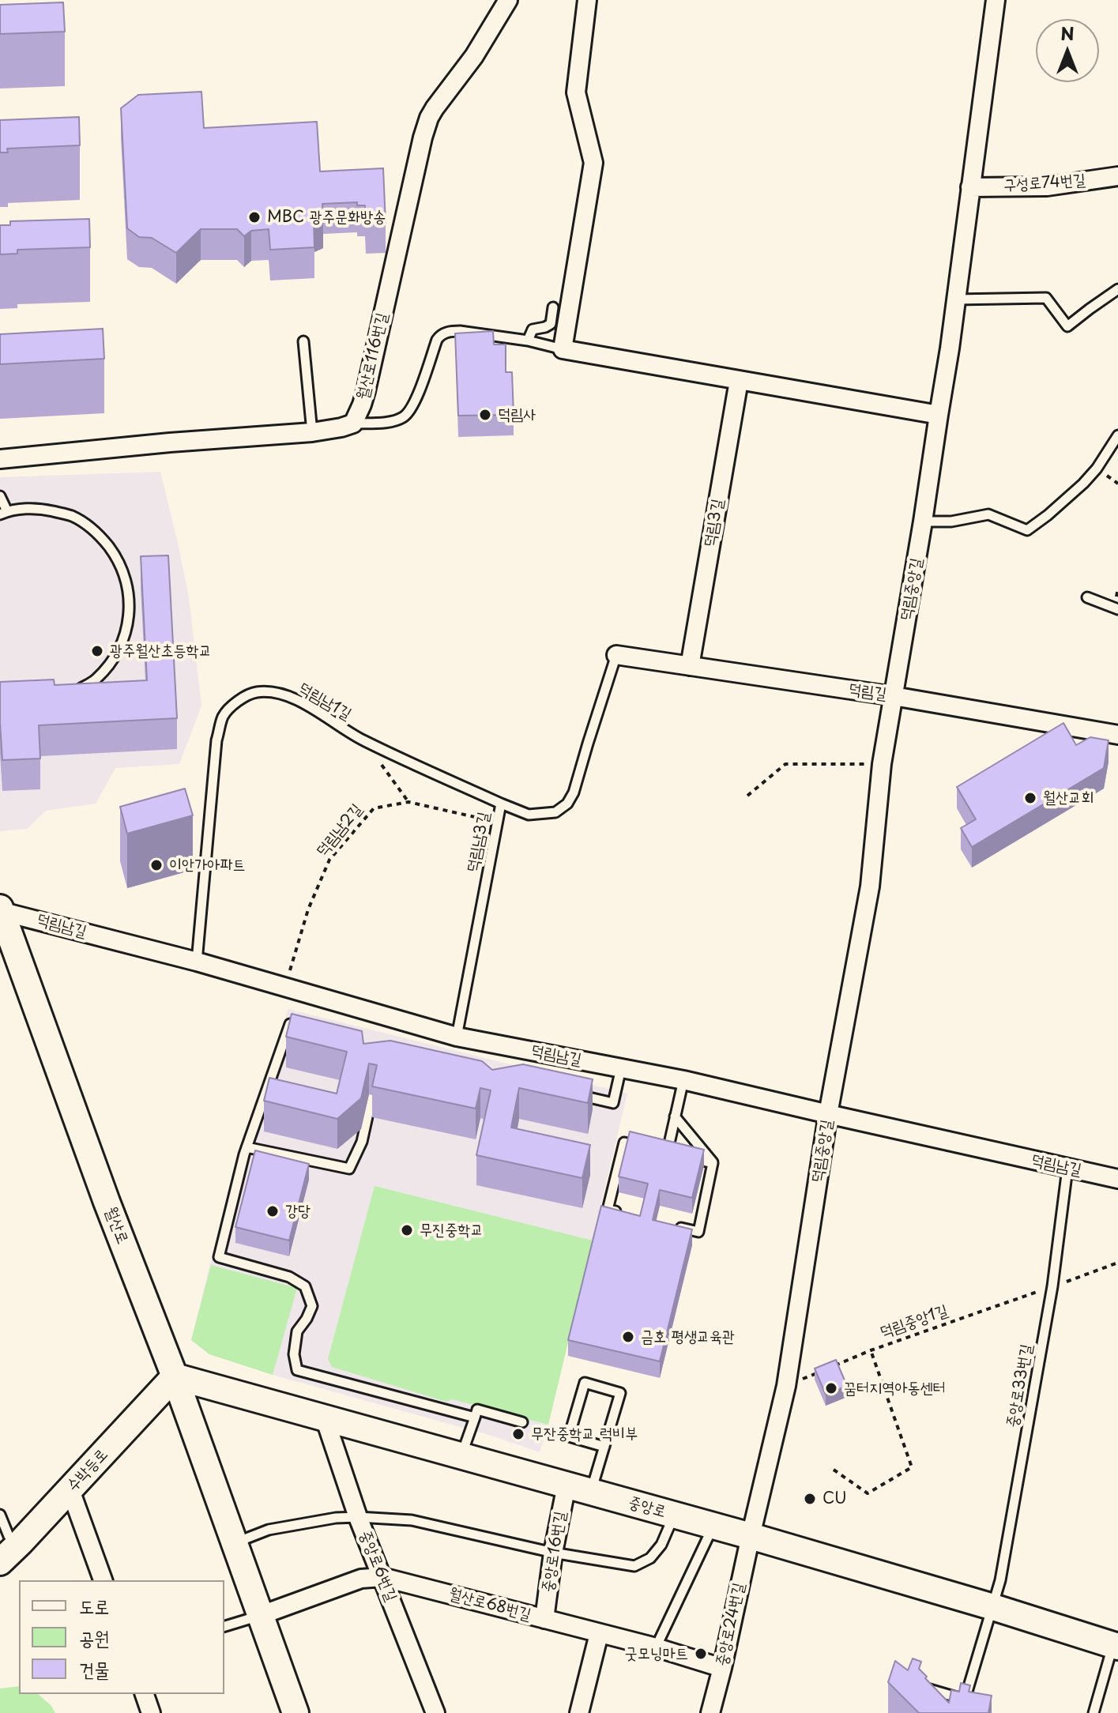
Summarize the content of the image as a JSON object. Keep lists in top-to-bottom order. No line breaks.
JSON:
{"streets":{"street":["구성로74번길","월산로116번길","덕림3길","덕림중앙길","덕림길","덕림남길","월산로","수박등로","중앙로","중앙로16번길","중앙로6번길","월산로68번길","중앙로24번길"],"lane":["덕림남1길","덕림남3길","중앙로33번길"],"path":["덕림남2길","덕림중앙1길"]},"crossings":[["구성로74번길","덕림중앙길"],["덕림3길","덕림길"],["덕림중앙길","덕림길"],["덕림중앙길","덕림남길"],["덕림중앙길","중앙로"],["덕림중앙길","중앙로24번길"],["덕림길","덕림남3길"],["덕림남1길","덕림남3길"],["덕림남1길","덕림남길"],["덕림남2길","덕림남3길"],["덕림남2길","덕림남길"],["덕림남3길","덕림남길"],["덕림남길","월산로"],["덕림남길","중앙로33번길"],["월산로","수박등로"],["월산로","중앙로"],["월산로","월산로68번길"],["덕림중앙1길","중앙로33번길"],["중앙로33번길","중앙로"],["수박등로","중앙로"],["중앙로","중앙로16번길"],["중앙로","중앙로6번길"],["중앙로","중앙로24번길"],["중앙로16번길","월산로68번길"],["중앙로6번길","월산로68번길"],["월산로68번길","중앙로24번길"]],"places":["MBC 광주문화방송","덕림사","광주월산초등학교","월산교회","이안가아파트","강당","무진중학교","금호 평생교육관","꿈터지역아동센터","무잔중학교 럭비부","CU","굿모닝마트"],"legend":["도로","공원","건물"],"north":"top"}
